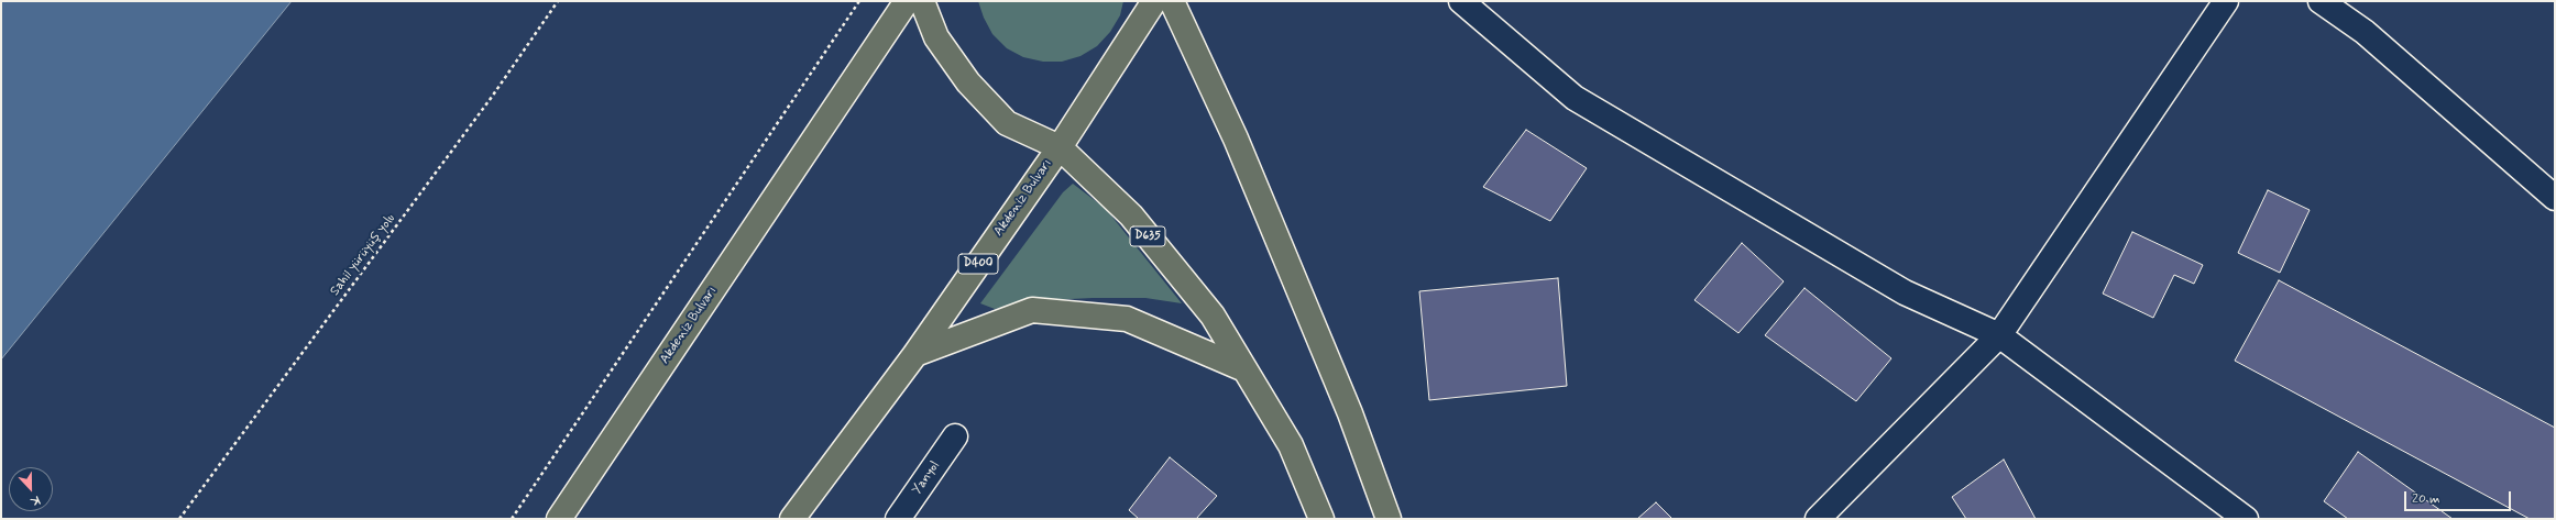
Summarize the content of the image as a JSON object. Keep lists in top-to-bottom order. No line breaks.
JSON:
{"streets":{"highway":["Akdeniz Bulvarı","D635","D400"],"street":["Yanyol"],"path":["Sahil yürüyüş yolu"]},"crossings":[["Akdeniz Bulvarı","D635"]],"scale_bar":"20 m","north":"bottom"}
